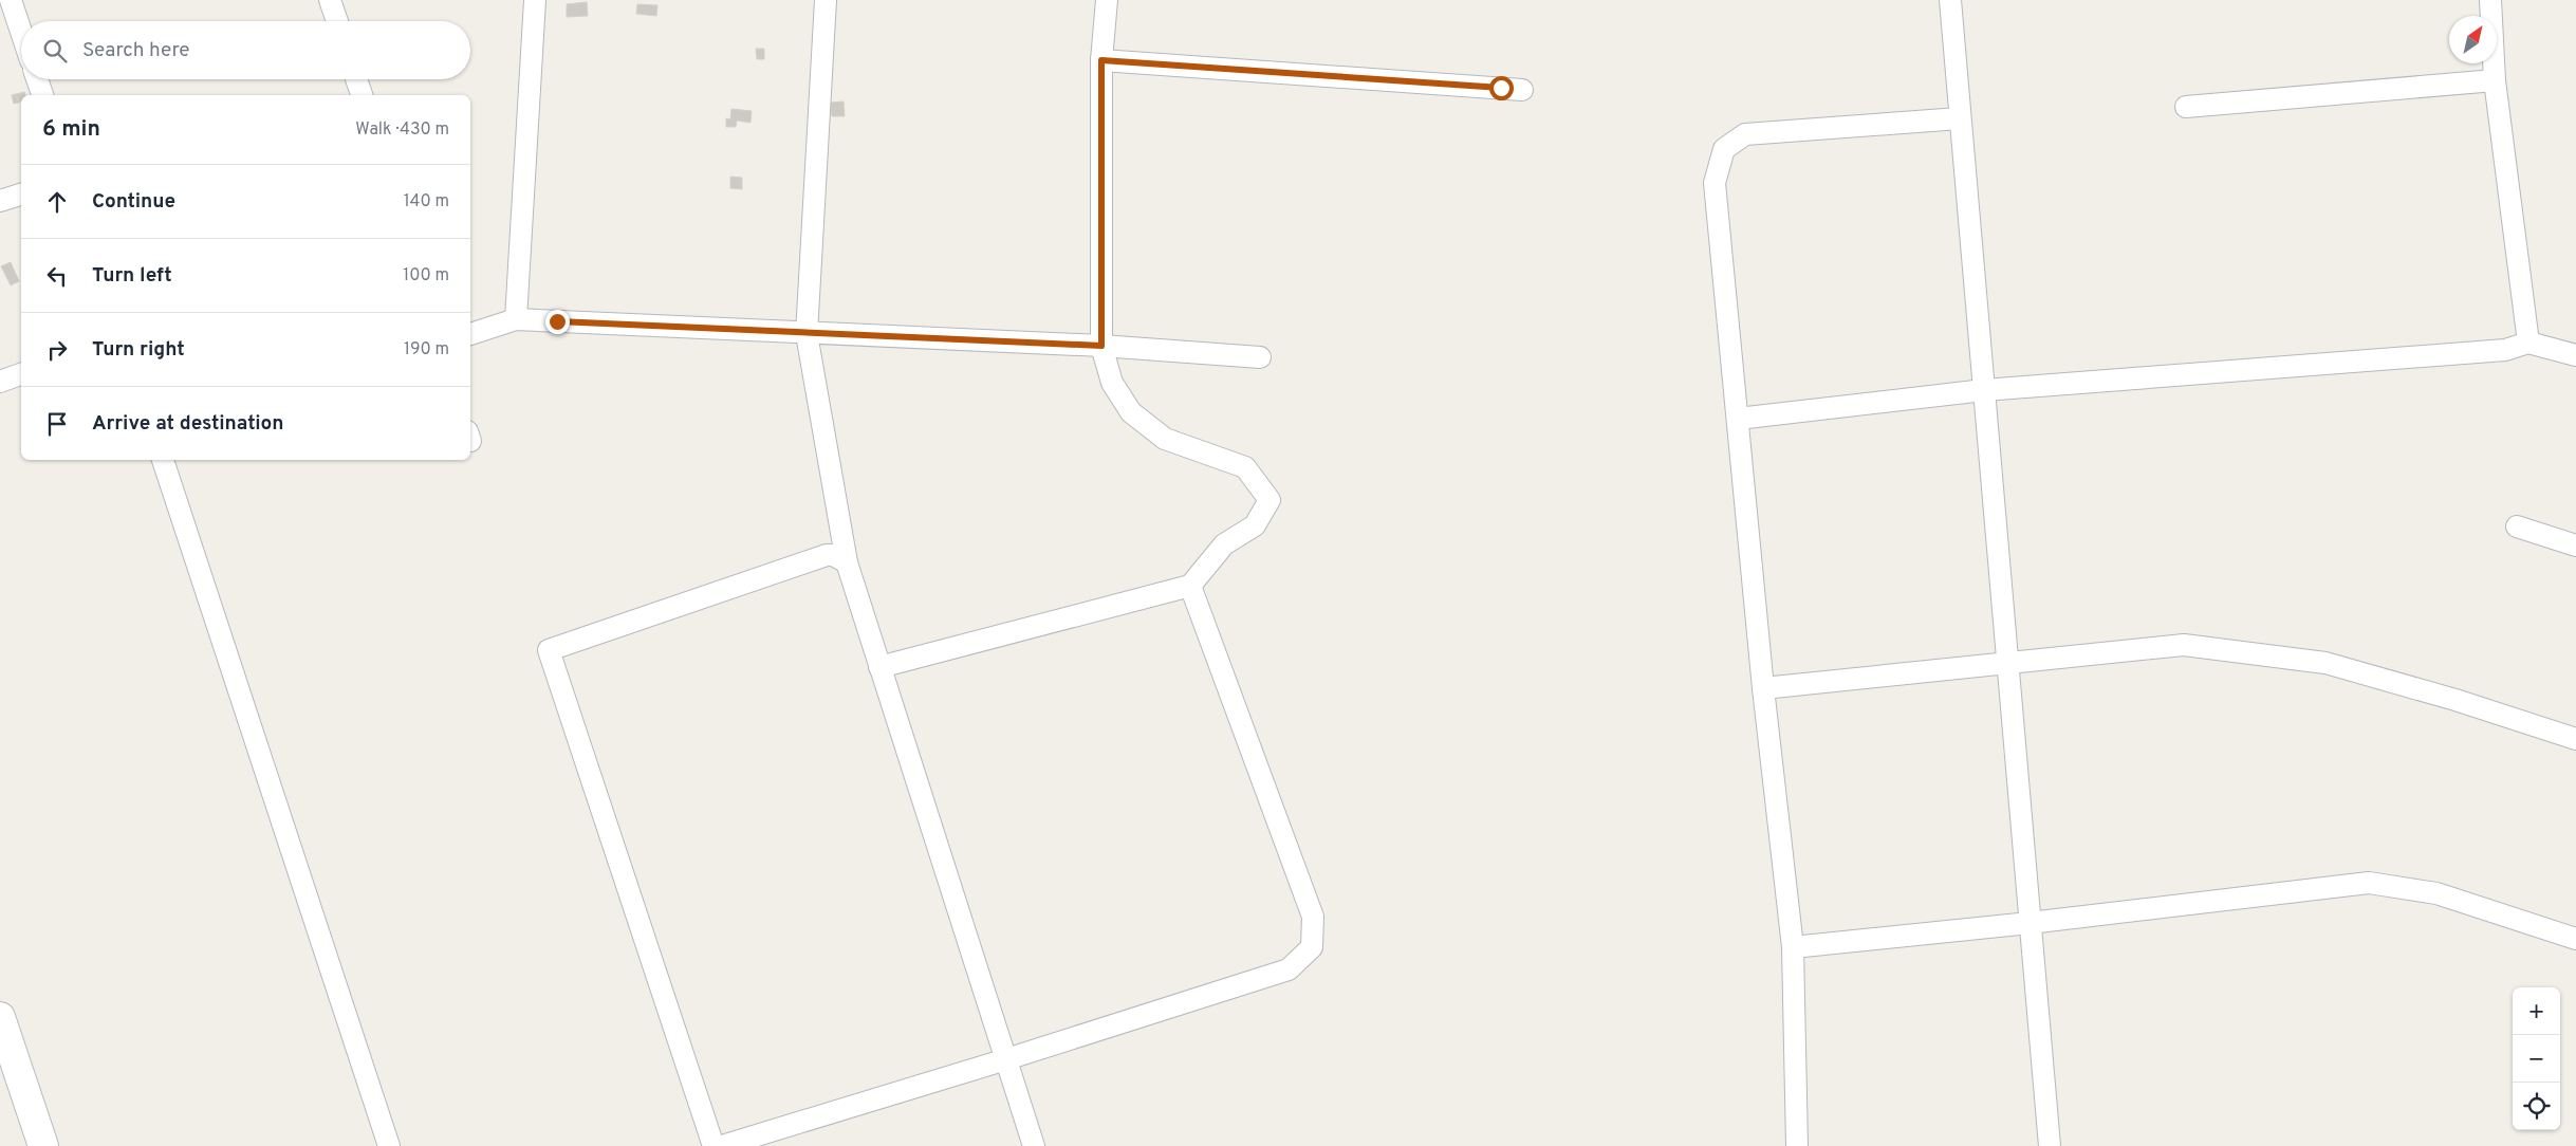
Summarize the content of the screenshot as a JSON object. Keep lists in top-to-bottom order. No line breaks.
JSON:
{"north":"top right","page":{"search":"Search here","heading":["6 min","Walk · 430 m"],"list":[["Continue","140 m"],["Turn left","100 m"],["Turn right","190 m"],"Arrive at destination"],"map_buttons":["+","−"]}}
